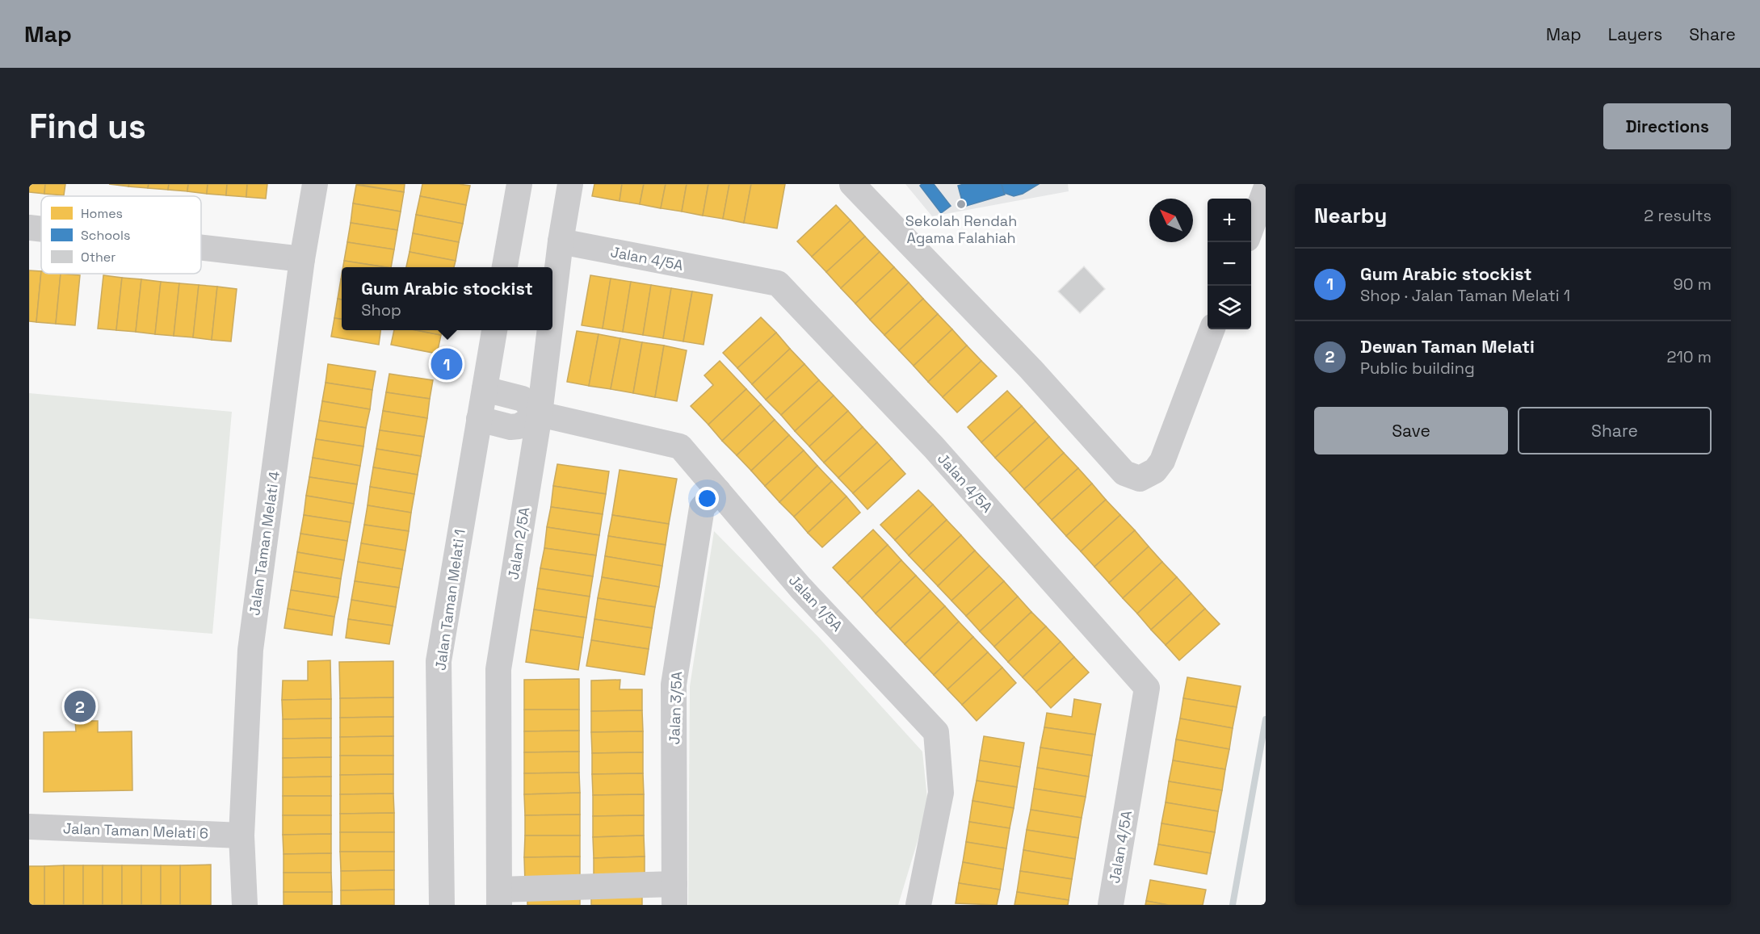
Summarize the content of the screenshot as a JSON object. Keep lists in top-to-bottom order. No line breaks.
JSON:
{"streets":{"street":["Jalan 4/5A","Jalan Taman Melati 4","Jalan 2/5A","Jalan Taman Melati 1","Jalan 1/5A","Jalan 3/5A","Jalan Taman Melati 6"]},"crossings":[["Jalan 4/5A","Jalan 2/5A"],["Jalan Taman Melati 4","Jalan Taman Melati 6"],["Jalan 2/5A","Jalan 1/5A"],["Jalan Taman Melati 1","Jalan 1/5A"],["Jalan 1/5A","Jalan 3/5A"]],"places":["Sekolah Rendah Agama Falahiah"],"legend":["Homes","Schools","Other"],"north":"top left","page":{"header":"Map","nav":["Map","Layers","Share"],"buttons":["Directions",["Save","Share"]],"title":"Find us","heading":["Nearby","2 results"],"map_buttons":["+","−"],"list":[{"mark":"1","name":"Gum Arabic stockist","note":"Shop · Jalan Taman Melati 1","value":"90 m"},{"mark":"2","name":"Dewan Taman Melati","note":"Public building","value":"210 m"}],"popup":["Gum Arabic stockist","Shop"],"pins":["1","2"]}}
